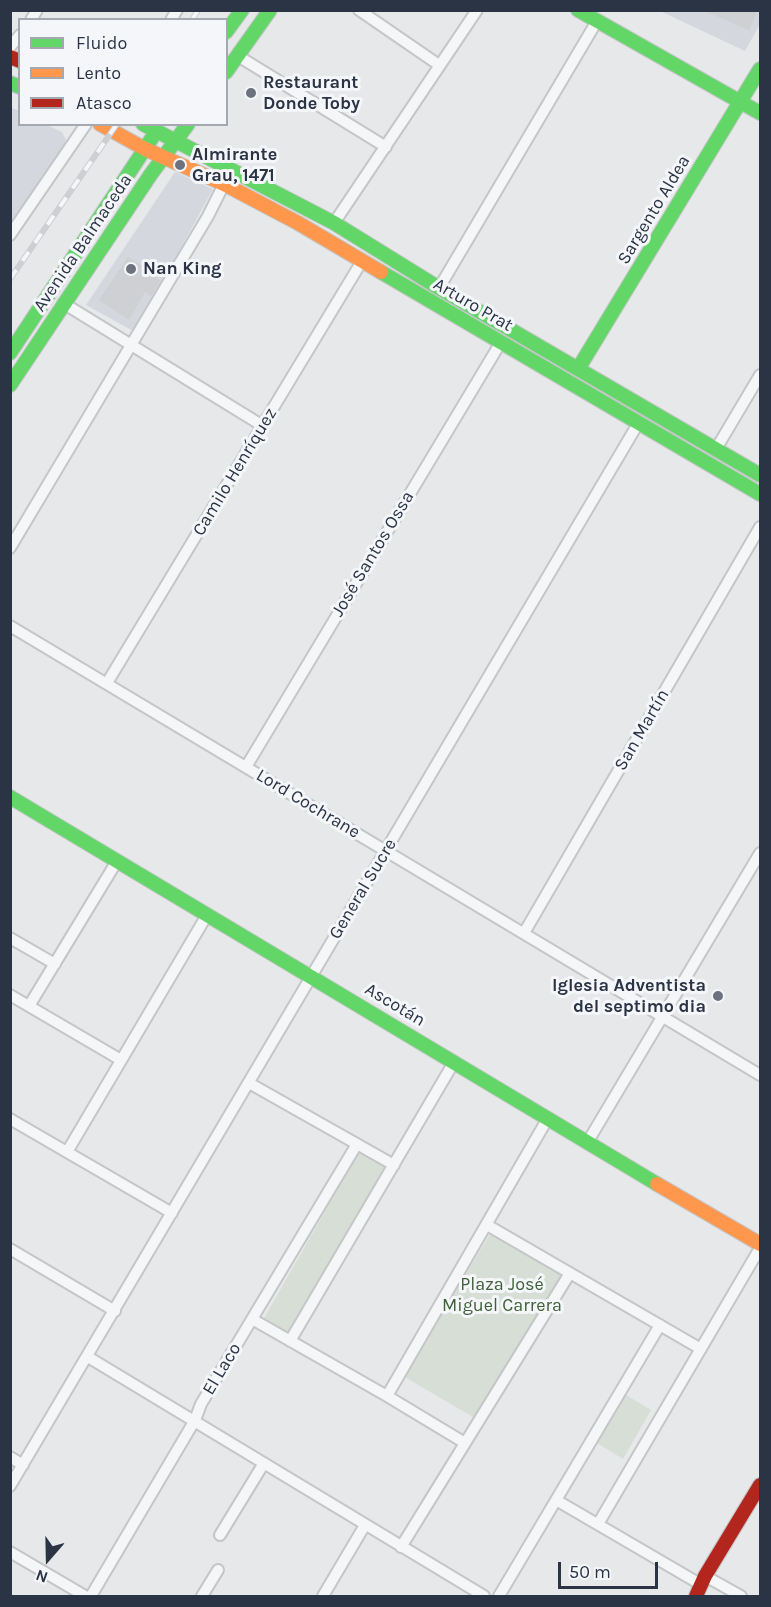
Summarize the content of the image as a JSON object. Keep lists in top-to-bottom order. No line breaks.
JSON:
{"streets":{"main road":["Sargento Aldea","Avenida Balmaceda","Arturo Prat","Ascotán"],"street":["Camilo Henríquez","José Santos Ossa","San Martín","Lord Cochrane","General Sucre","El Laco"]},"crossings":[["Sargento Aldea","Arturo Prat"],["Avenida Balmaceda","Arturo Prat"],["Arturo Prat","Camilo Henríquez"],["Arturo Prat","José Santos Ossa"],["Arturo Prat","General Sucre"],["Camilo Henríquez","Lord Cochrane"],["José Santos Ossa","Lord Cochrane"],["San Martín","Lord Cochrane"],["Lord Cochrane","General Sucre"],["General Sucre","Ascotán"]],"parks":["Plaza José Miguel Carrera"],"places":["Restaurant Donde Toby","Almirante Grau, 1471","Nan King","Iglesia Adventista del septimo dia"],"legend":["Fluido","Lento","Atasco"],"scale_bar":"50 m","north":"bottom"}
